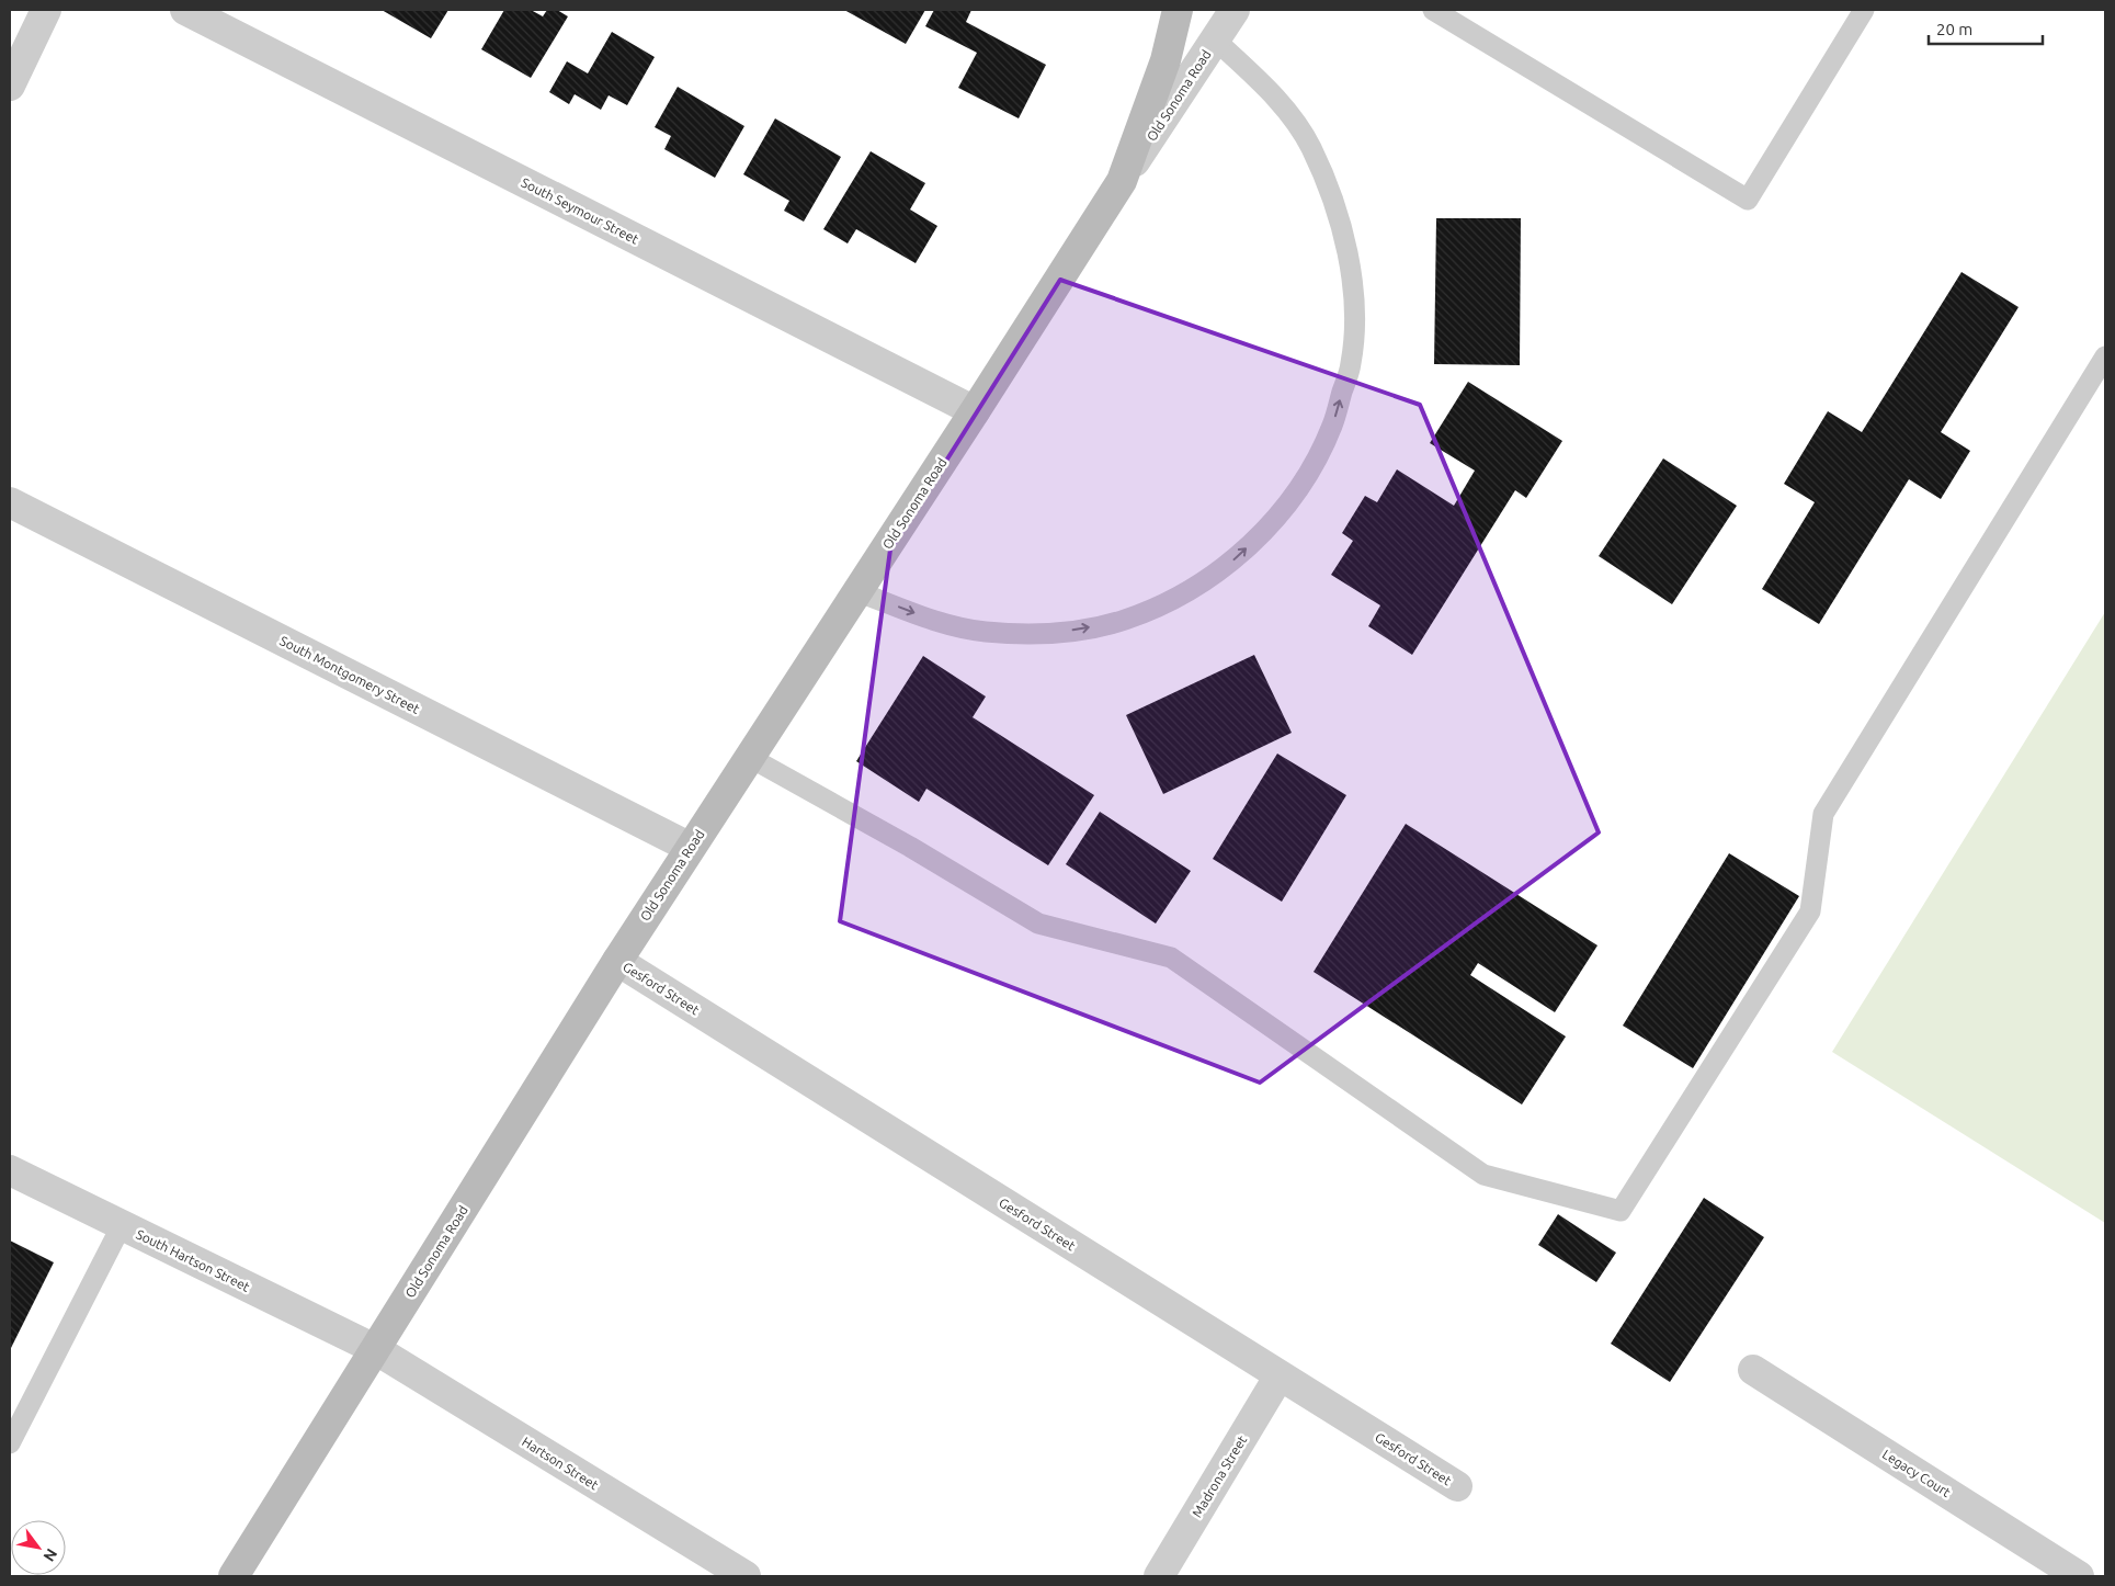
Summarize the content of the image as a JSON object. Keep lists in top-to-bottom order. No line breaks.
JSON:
{"streets":{"main road":["Old Sonoma Road"],"street":["South Seymour Street","South Montgomery Street","Gesford Street","South Hartson Street","Hartson Street","Legacy Court","Madrona Street"]},"crossings":[["Old Sonoma Road","South Seymour Street"],["Old Sonoma Road","South Montgomery Street"],["Old Sonoma Road","Gesford Street"],["Old Sonoma Road","South Hartson Street"],["Old Sonoma Road","Hartson Street"],["Gesford Street","Madrona Street"],["South Hartson Street","Hartson Street"]],"scale_bar":"20 m","north":"bottom right"}
